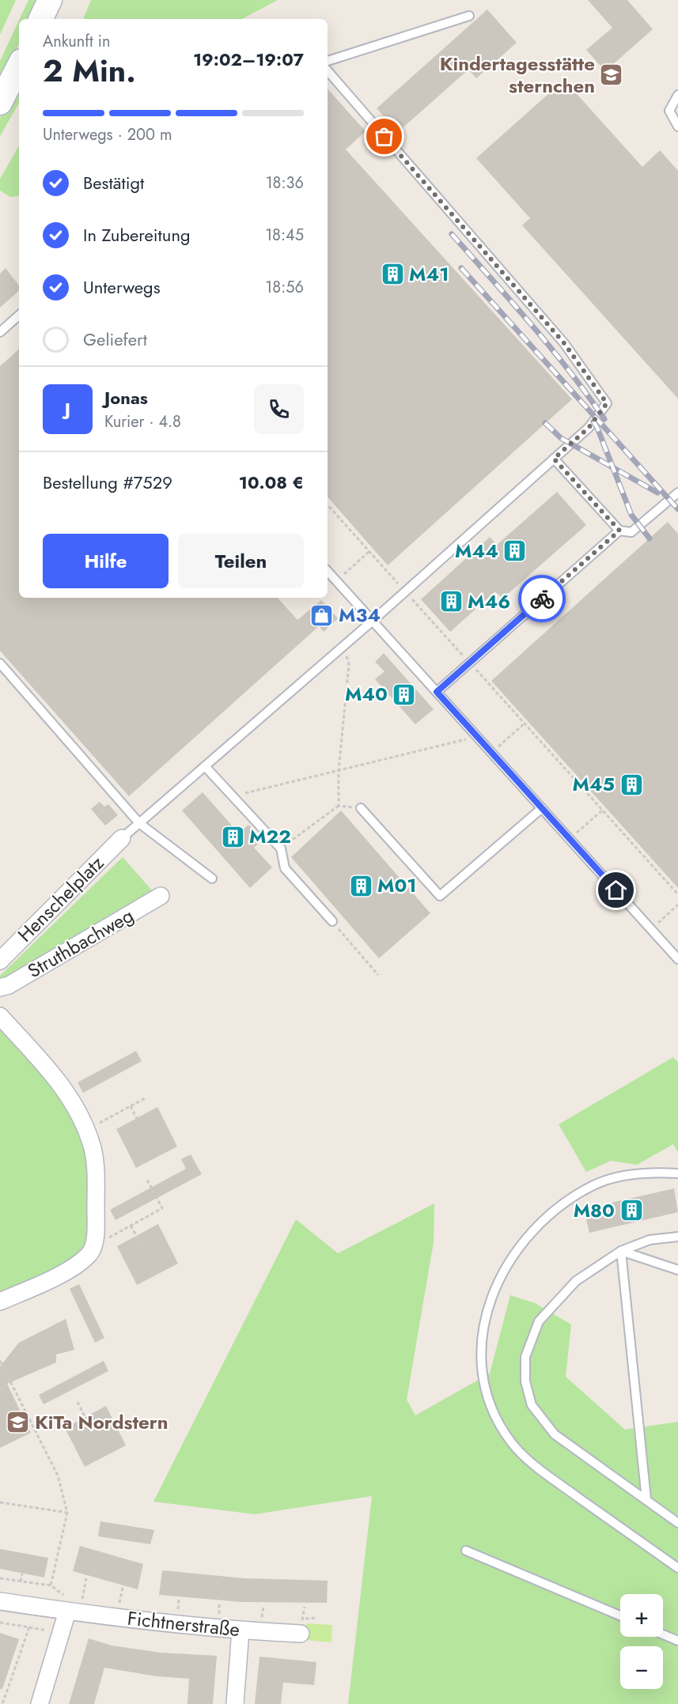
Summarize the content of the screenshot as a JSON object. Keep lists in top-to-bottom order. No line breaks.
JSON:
{"streets":{"street":["Henschelplatz","Struthbachweg","Fichtnerstraße"]},"places":{"school or university":["Kindertagesstätte sternchen","KiTa Nordstern"],"building":["M41","M44","M46","M40","M45","M22","M01","M80"],"shop":["M34"]},"page":{"heading":["2 Min.","Ankunft in","19:02–19:07"],"panel":["Jonas","Kurier · 4.8","Bestellung #7529","10.08 €"],"bar":"Unterwegs · 200 m","list":[["Bestätigt","18:36"],["In Zubereitung","18:45"],["Unterwegs","18:56"],"Geliefert"],"round":"J","buttons":["Hilfe","Teilen"],"map_buttons":["+","−"]}}
